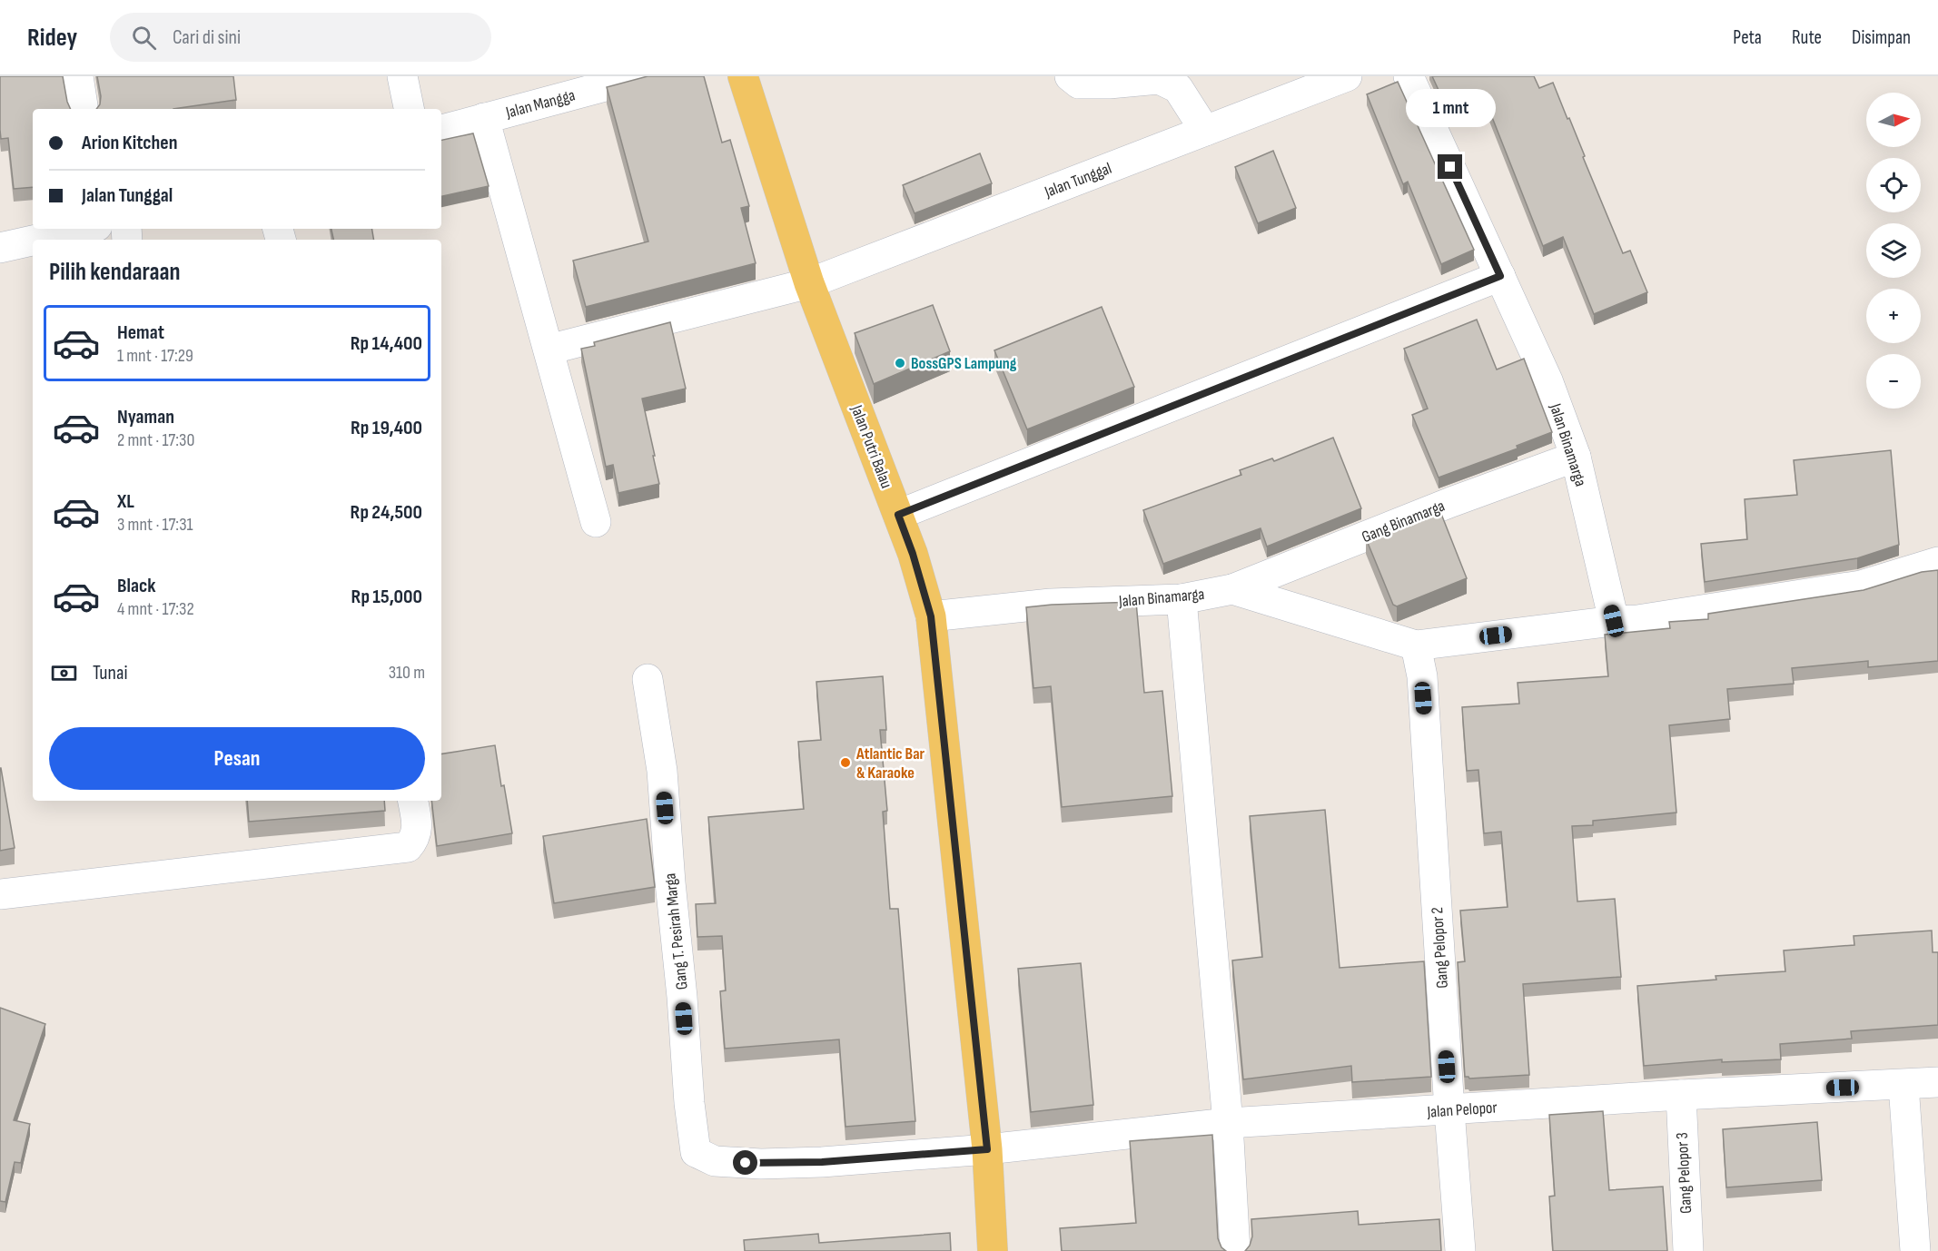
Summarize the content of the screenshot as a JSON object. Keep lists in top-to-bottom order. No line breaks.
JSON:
{"streets":{"main road":["Jalan Putri Balau"],"street":["Jalan Mangga","Jalan Tunggal","Jalan Binamarga","Gang Binamarga","Gang T. Pesirah Marga","Gang Pelopor 2","Jalan Pelopor","Gang Pelopor 3"]},"crossings":[["Jalan Tunggal","Jalan Putri Balau"],["Jalan Binamarga","Jalan Putri Balau"],["Jalan Binamarga","Gang Binamarga"],["Jalan Binamarga","Gang Pelopor 2"],["Jalan Putri Balau","Gang T. Pesirah Marga"],["Jalan Putri Balau","Jalan Pelopor"],["Gang T. Pesirah Marga","Jalan Pelopor"],["Gang Pelopor 2","Jalan Pelopor"],["Jalan Pelopor","Gang Pelopor 3"]],"places":["BossGPS Lampung","Atlantic Bar & Karaoke"],"north":"right","page":{"header":"Ridey","search":"Cari di sini","nav":["Peta","Rute","Disimpan"],"bubble":"1 mnt","map_buttons":["+","−"],"banner":["Arion Kitchen","Jalan Tunggal"],"heading":"Pilih kendaraan","list":[{"name":"Hemat","note":"1 mnt · 17:29","value":"Rp 14,400"},{"name":"Nyaman","note":"2 mnt · 17:30","value":"Rp 19,400"},{"name":"XL","note":"3 mnt · 17:31","value":"Rp 24,500"},{"name":"Black","note":"4 mnt · 17:32","value":"Rp 15,000"}],"pay":["Tunai","310 m"],"buttons":"Pesan"}}
